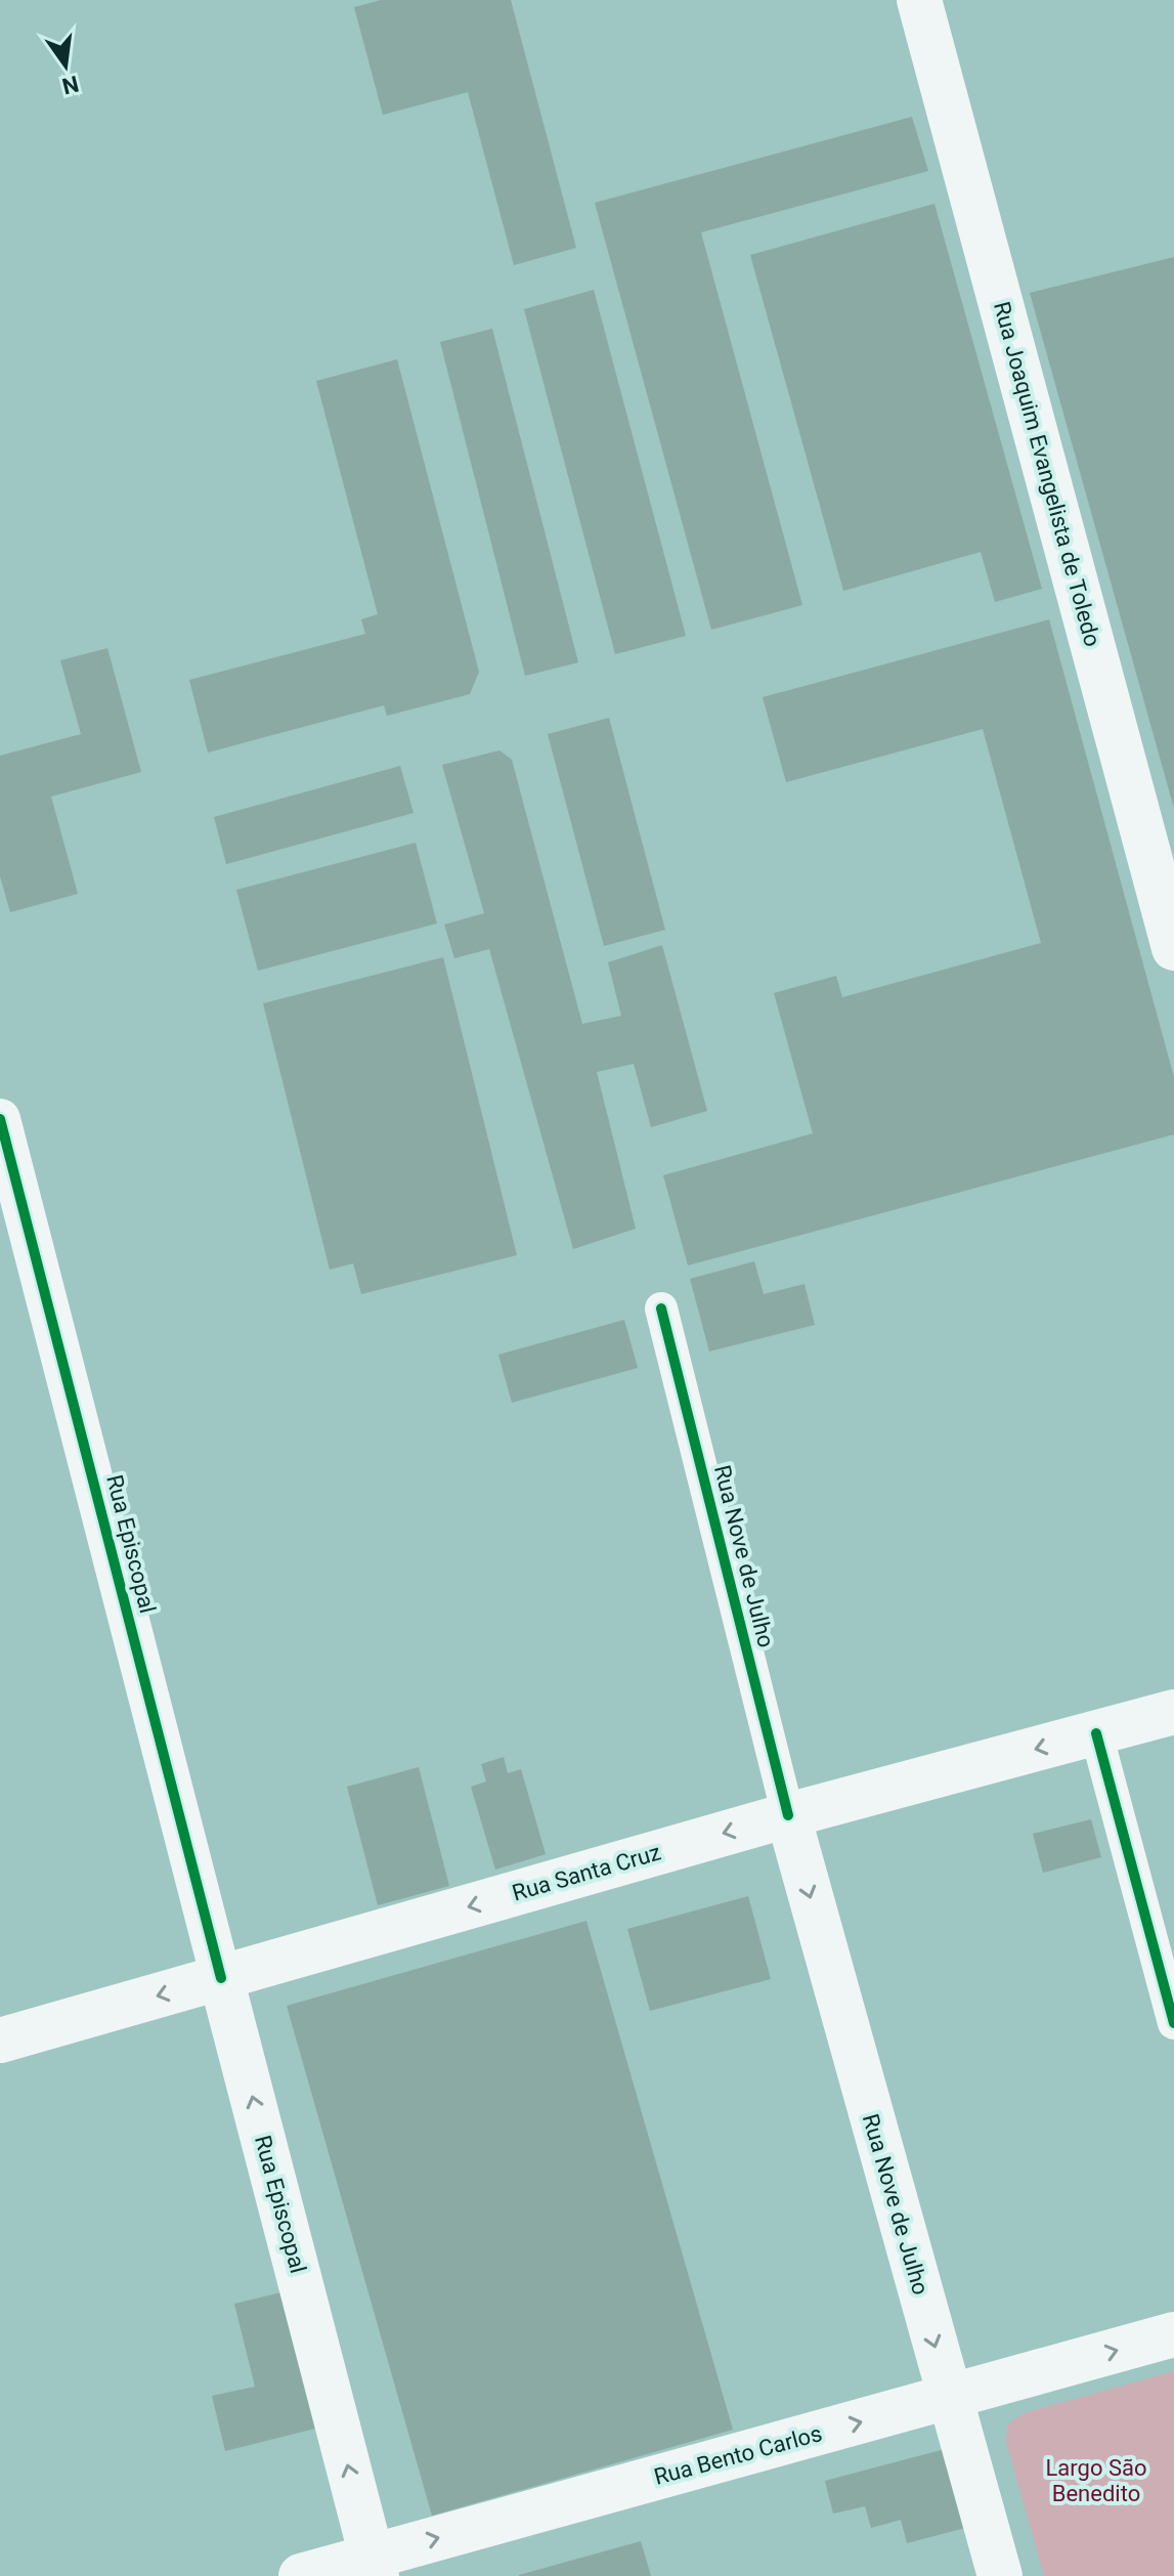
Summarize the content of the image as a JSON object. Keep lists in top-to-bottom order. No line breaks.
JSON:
{"streets":{"main road":["Rua Joaquim Evangelista de Toledo","Rua Episcopal","Rua Nove de Julho","Rua Santa Cruz","Rua Bento Carlos"]},"crossings":[["Rua Episcopal","Rua Santa Cruz"],["Rua Episcopal","Rua Bento Carlos"],["Rua Nove de Julho","Rua Santa Cruz"],["Rua Nove de Julho","Rua Bento Carlos"]],"one_way":["Rua Episcopal","Rua Santa Cruz","Rua Bento Carlos"],"parks":["Largo São Benedito"],"north":"bottom"}
